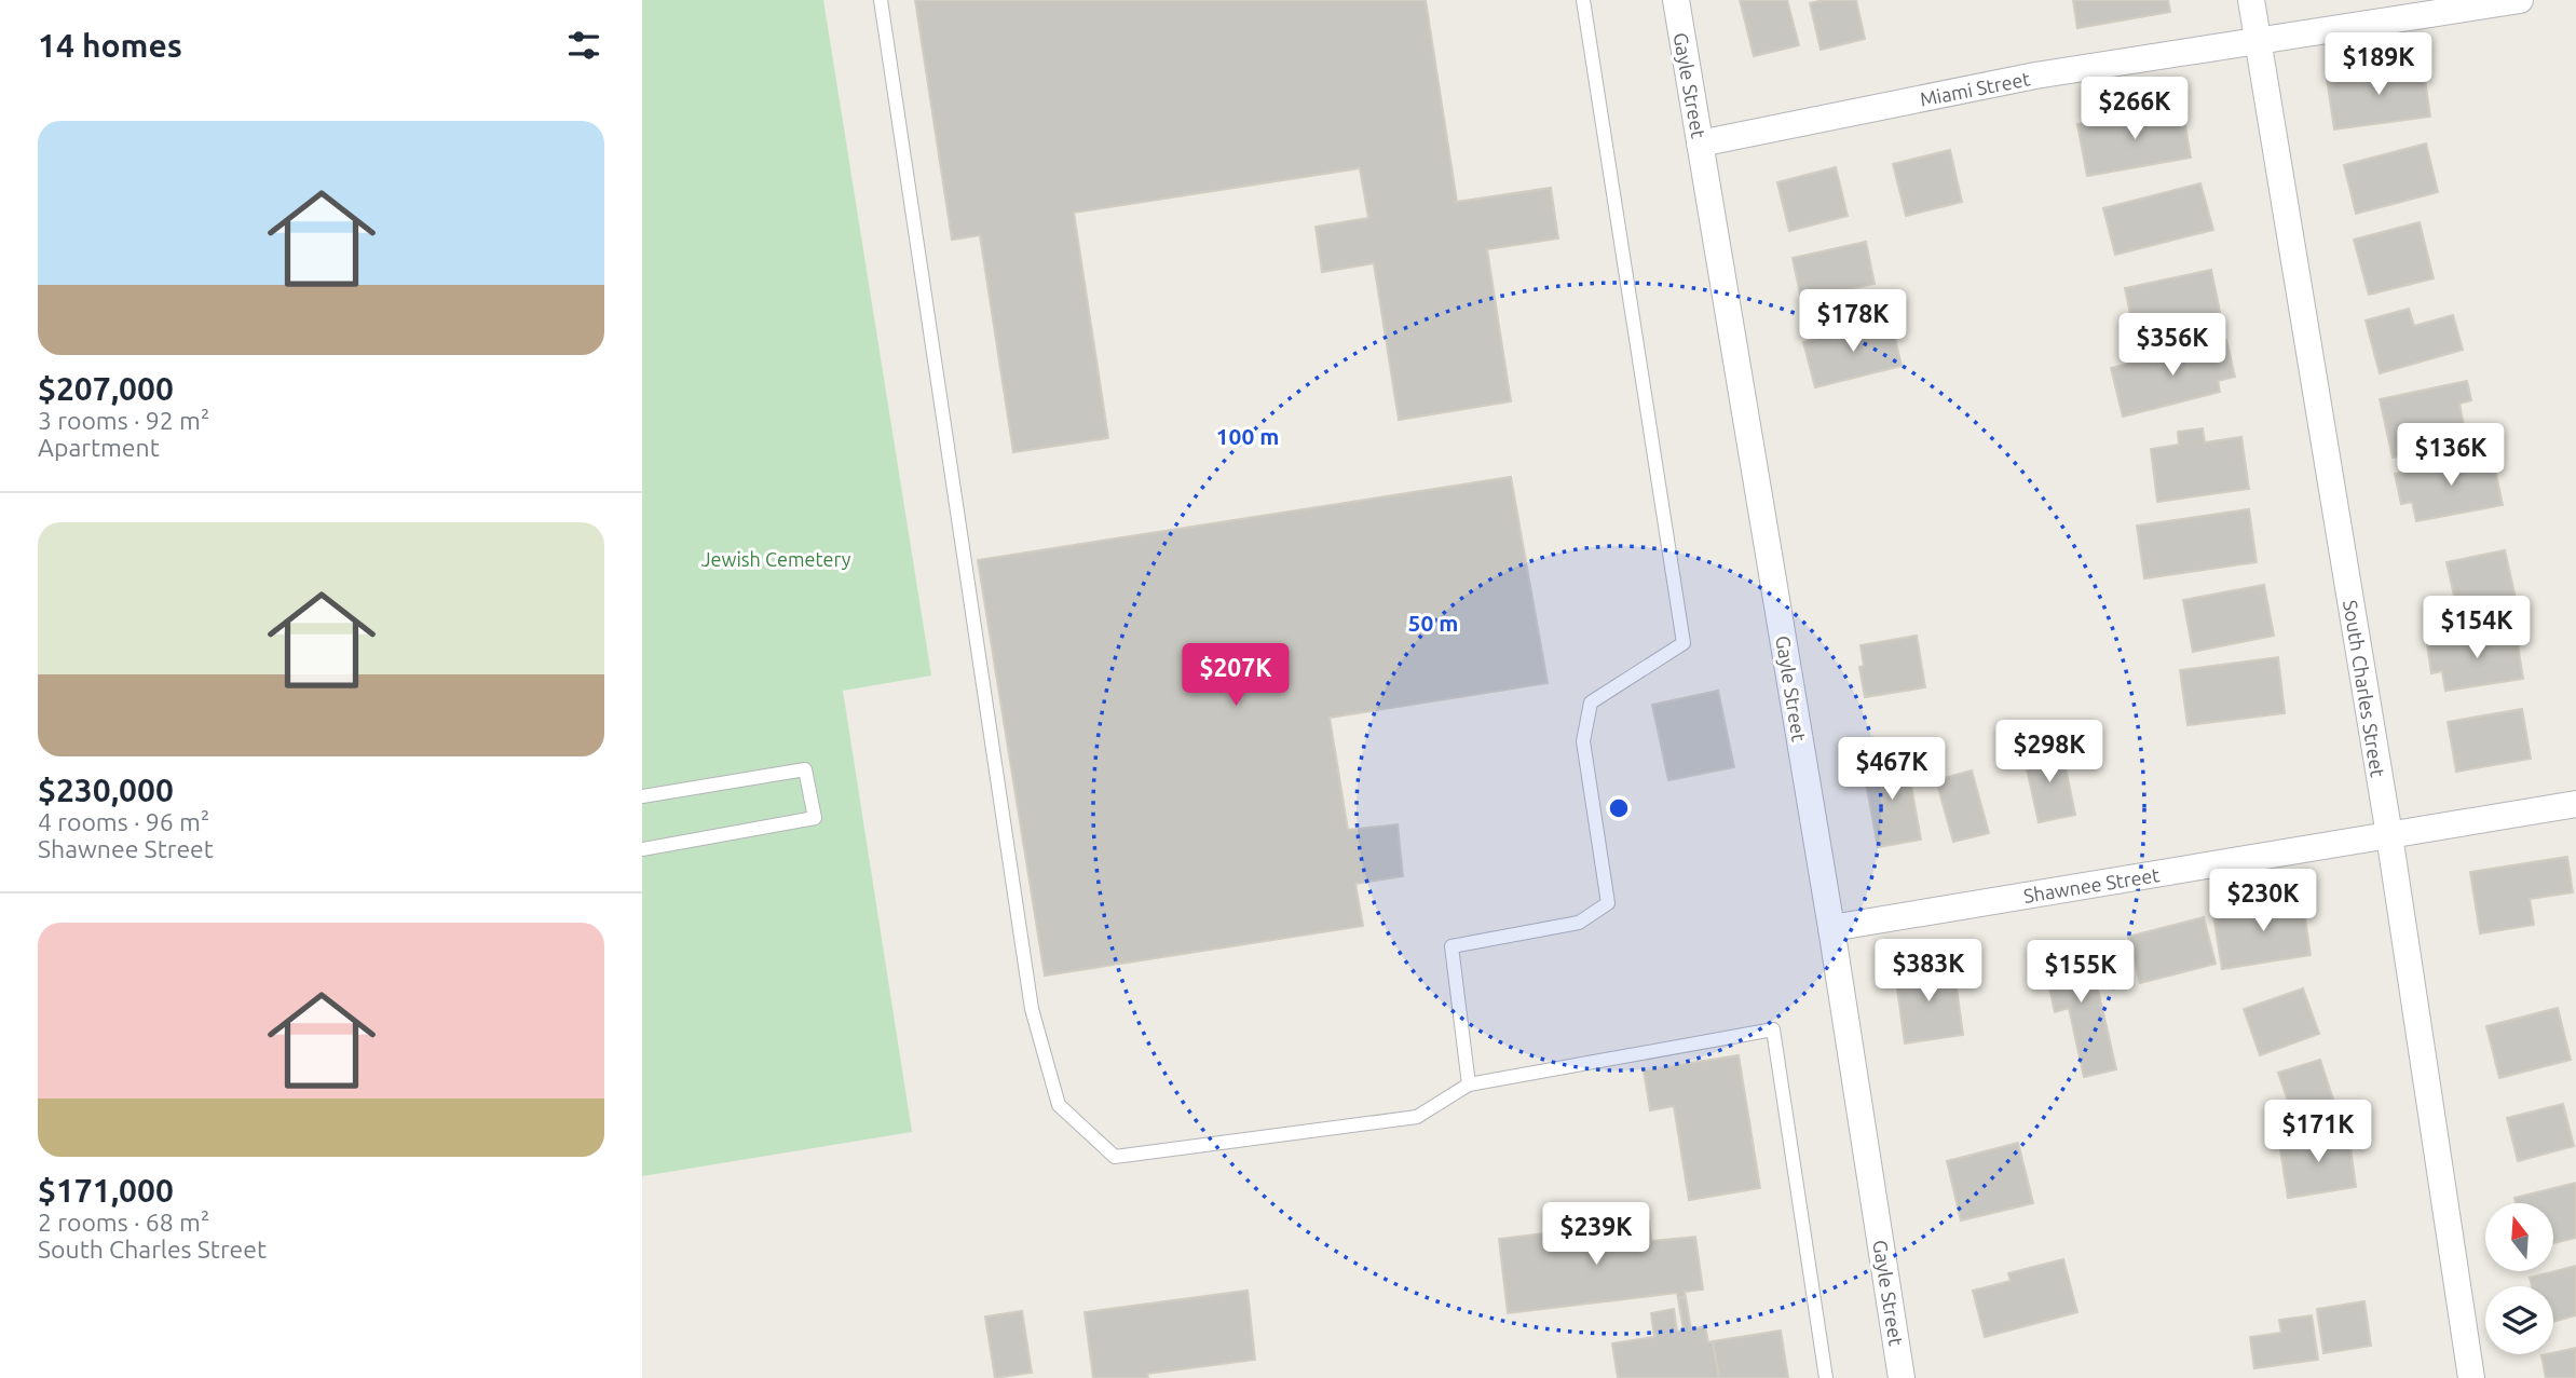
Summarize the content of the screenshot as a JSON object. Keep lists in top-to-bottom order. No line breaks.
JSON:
{"streets":{"street":["Gayle Street","Miami Street","South Charles Street","Shawnee Street"]},"crossings":[["Gayle Street","Miami Street"],["Gayle Street","Shawnee Street"],["Miami Street","South Charles Street"],["South Charles Street","Shawnee Street"]],"parks":["Jewish Cemetery"],"north":"top","page":{"heading":"14 homes","price":["$189K","$266K","$178K","$356K","$136K","$154K","$207K","$298K","$467K","$230K","$383K","$155K","$171K","$239K"],"list":[{"name":"$207,000","note":"3 rooms · 92 m² · Apartment"},{"name":"$230,000","note":"4 rooms · 96 m² · Shawnee Street"},{"name":"$171,000","note":"2 rooms · 68 m² · South Charles Street"}]},"rings":["100 m","50 m"]}
